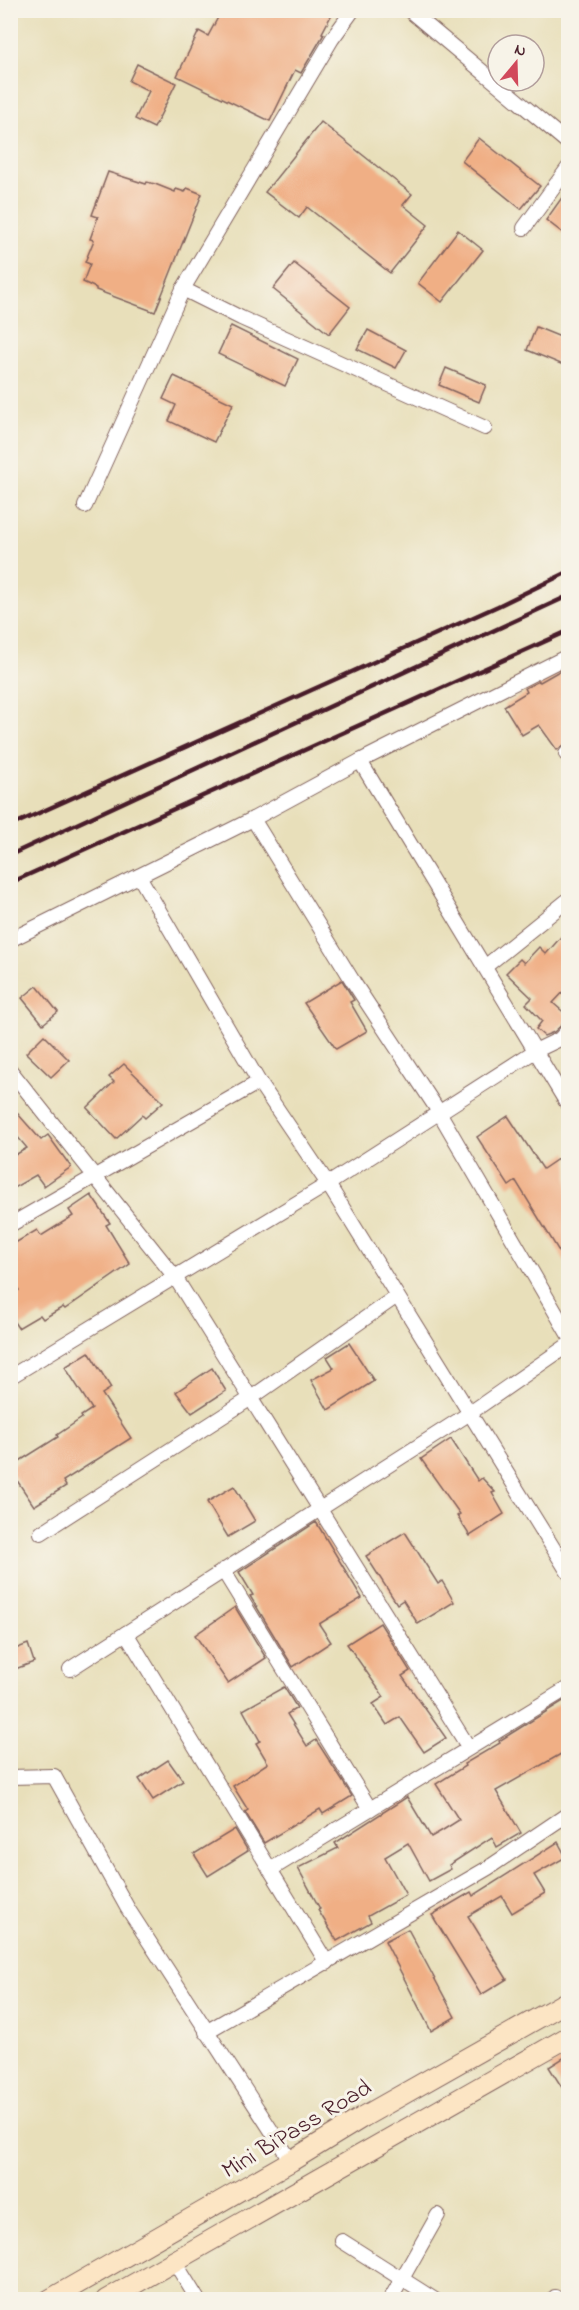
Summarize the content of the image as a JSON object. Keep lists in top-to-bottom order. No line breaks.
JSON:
{"streets":{"main road":["Mini BiPass Road"]},"north":"top"}
